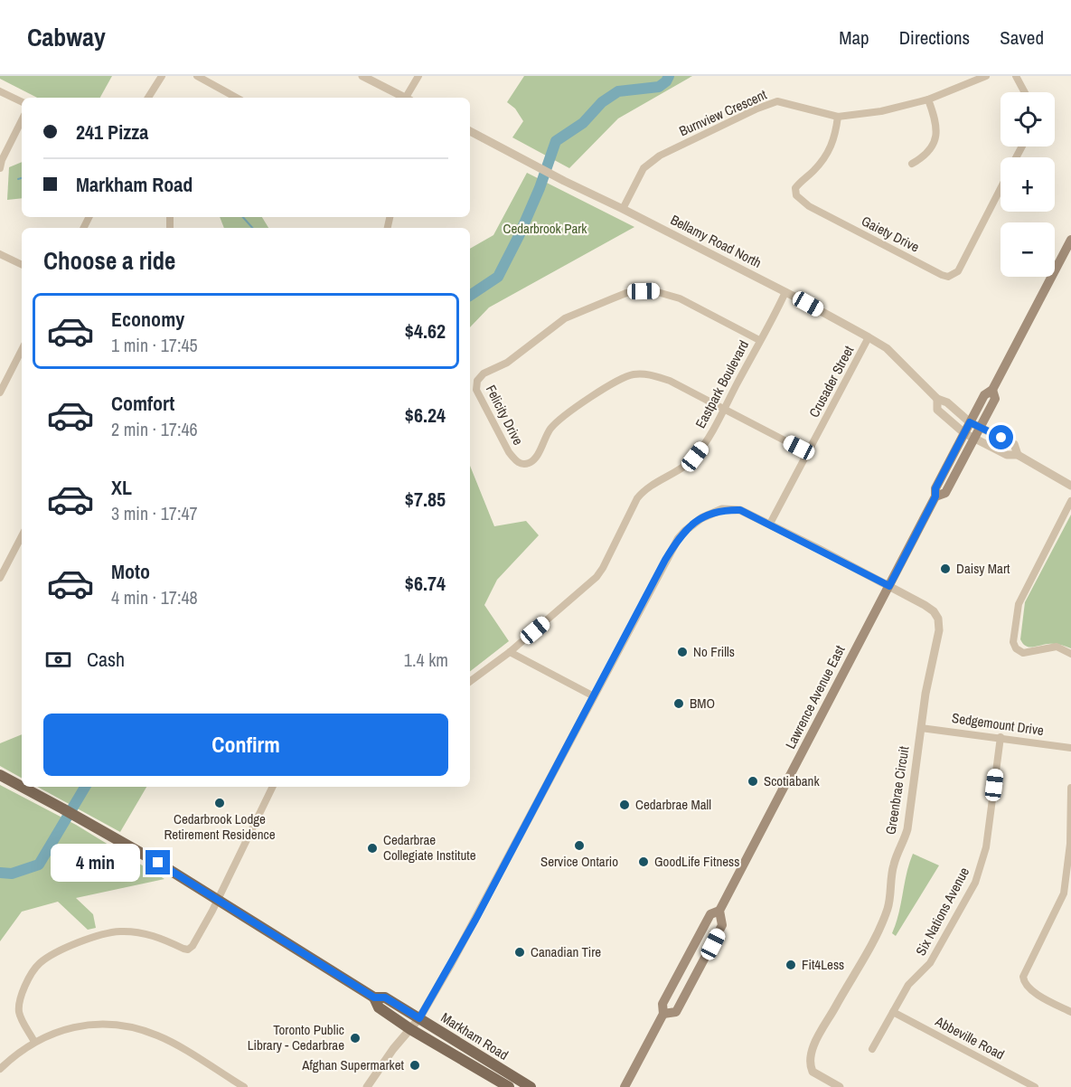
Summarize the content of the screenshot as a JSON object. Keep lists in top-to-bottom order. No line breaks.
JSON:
{"streets":{"main road":["Lawrence Avenue East","Markham Road"],"street":["Burnview Crescent","Gaiety Drive","Bellamy Road North","Crusader Street","Eastpark Boulevard","Felicity Drive","Sedgemount Drive","Greenbrae Circuit","Six Nations Avenue","Abbeville Road"]},"crossings":[["Burnview Crescent","Gaiety Drive"],["Burnview Crescent","Bellamy Road North"],["Bellamy Road North","Crusader Street"],["Bellamy Road North","Eastpark Boulevard"],["Bellamy Road North","Lawrence Avenue East"],["Eastpark Boulevard","Felicity Drive"],["Lawrence Avenue East","Greenbrae Circuit"],["Sedgemount Drive","Greenbrae Circuit"],["Sedgemount Drive","Six Nations Avenue"],["Six Nations Avenue","Abbeville Road"]],"parks":["Cedarbrook Park"],"places":["Daisy Mart","No Frills","BMO","Scotiabank","Cedarbrook Lodge Retirement Residence","Cedarbrae Mall","Service Ontario","Cedarbrae Collegiate Institute","GoodLife Fitness","Canadian Tire","Fit4Less","Toronto Public Library - Cedarbrae","Afghan Supermarket"],"page":{"header":"Cabway","nav":["Map","Directions","Saved"],"map_buttons":["+","−"],"banner":["241 Pizza","Markham Road"],"heading":"Choose a ride","list":[{"name":"Economy","note":"1 min · 17:45","value":"$4.62"},{"name":"Comfort","note":"2 min · 17:46","value":"$6.24"},{"name":"XL","note":"3 min · 17:47","value":"$7.85"},{"name":"Moto","note":"4 min · 17:48","value":"$6.74"}],"pay":["Cash","1.4 km"],"buttons":"Confirm","bubble":"4 min"}}
